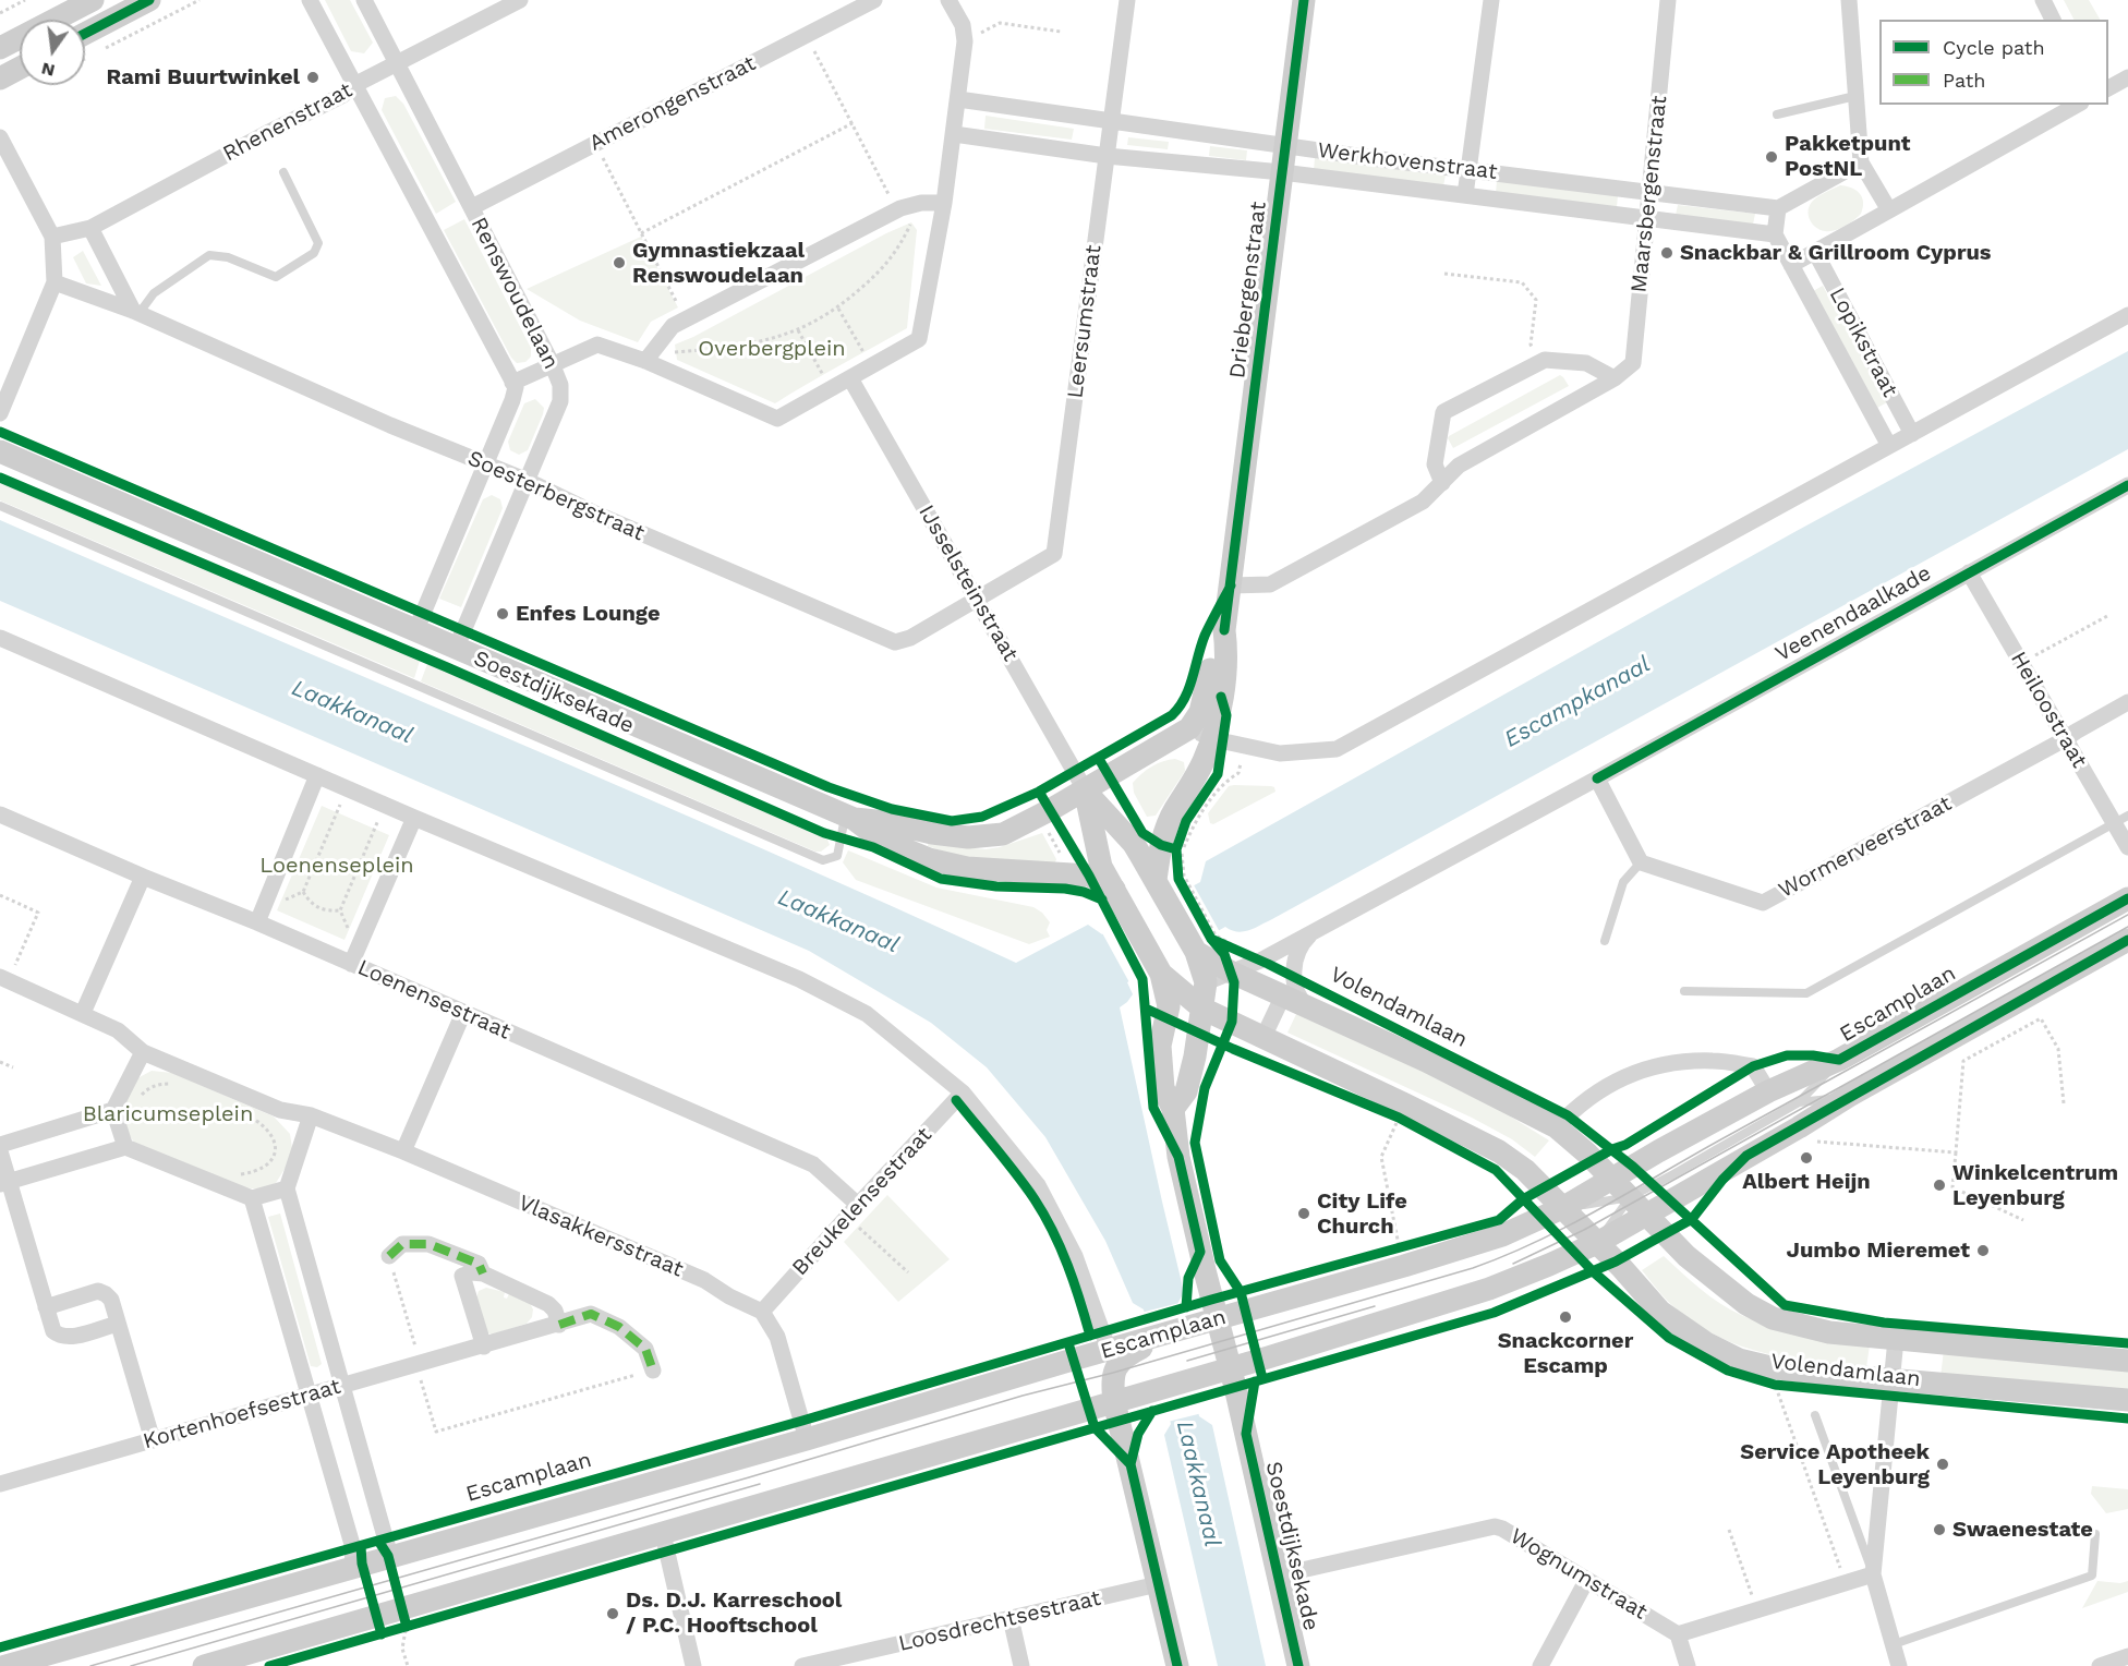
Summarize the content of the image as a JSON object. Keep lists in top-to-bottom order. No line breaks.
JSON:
{"streets":{"street":["Amerongenstraat","Rhenenstraat","Werkhovenstraat","Maarsbergenstraat","Driebergenstraat","Renswoudelaan","Leersumstraat","Lopikstraat","Soesterbergstraat","IJsselsteinstraat","Veenendaalkade","Soestdijksekade","Heiloostraat","Wormerveerstraat","Loenensestraat","Escamplaan","Volendamlaan","Breukelensestraat","Vlasakkersstraat","Kortenhoefsestraat","Wognumstraat","Loosdrechtsestraat"]},"crossings":[["Amerongenstraat","Renswoudelaan"],["Rhenenstraat","Renswoudelaan"],["Werkhovenstraat","Maarsbergenstraat"],["Werkhovenstraat","Driebergenstraat"],["Werkhovenstraat","Leersumstraat"],["Werkhovenstraat","Lopikstraat"],["Maarsbergenstraat","Driebergenstraat"],["Renswoudelaan","Soesterbergstraat"],["Renswoudelaan","Soestdijksekade"],["Leersumstraat","Soesterbergstraat"],["Leersumstraat","IJsselsteinstraat"],["Soesterbergstraat","IJsselsteinstraat"],["IJsselsteinstraat","Soestdijksekade"],["Veenendaalkade","Heiloostraat"],["Veenendaalkade","Volendamlaan"],["Soestdijksekade","Escamplaan"],["Soestdijksekade","Volendamlaan"],["Soestdijksekade","Wognumstraat"],["Heiloostraat","Wormerveerstraat"],["Loenensestraat","Breukelensestraat"],["Escamplaan","Volendamlaan"],["Breukelensestraat","Vlasakkersstraat"]],"water":["Escampkanaal","Laakkanaal"],"parks":["Overbergplein","Loenenseplein","Blaricumseplein"],"places":["Rami Buurtwinkel","Pakketpunt PostNL","Snackbar & Grillroom Cyprus","Gymnastiekzaal Renswoudelaan","Enfes Lounge","Albert Heijn","Winkelcentrum Leyenburg","City Life Church","Jumbo Mieremet","Snackcorner Escamp","Service Apotheek Leyenburg","Swaenestate","Ds. D.J. Karreschool / P.C. Hooftschool"],"legend":["Cycle path","Path"],"north":"bottom"}
